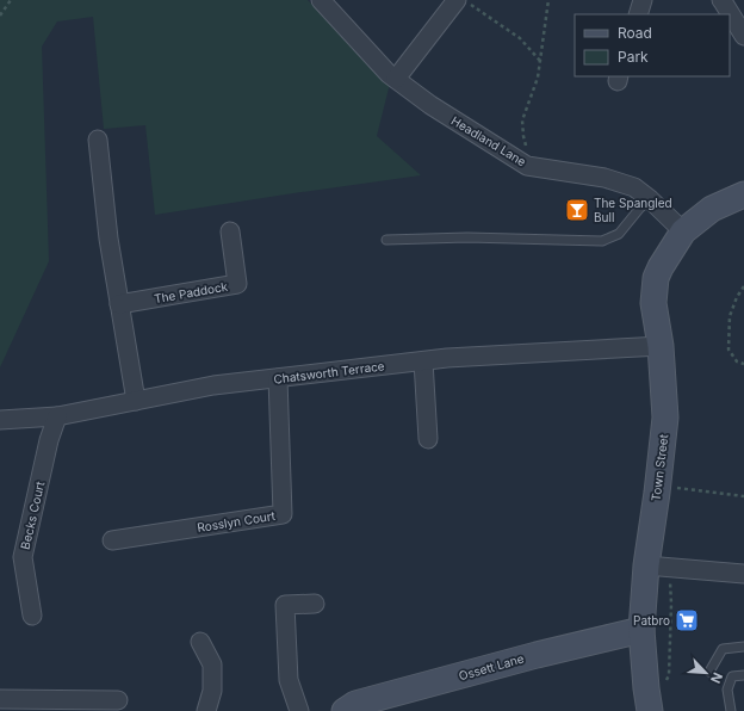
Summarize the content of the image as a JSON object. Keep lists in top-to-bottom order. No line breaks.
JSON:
{"streets":{"street":["Headland Lane","The Paddock","Chatsworth Terrace","Town Street","Becks Court","Rosslyn Court","Ossett Lane"]},"crossings":[["Headland Lane","Town Street"],["Chatsworth Terrace","Town Street"],["Chatsworth Terrace","Becks Court"],["Chatsworth Terrace","Rosslyn Court"],["Town Street","Ossett Lane"]],"places":{"bar":["The Spangled Bull"],"supermarket":["Patbro"]},"legend":["Road","Park"],"north":"bottom right"}
